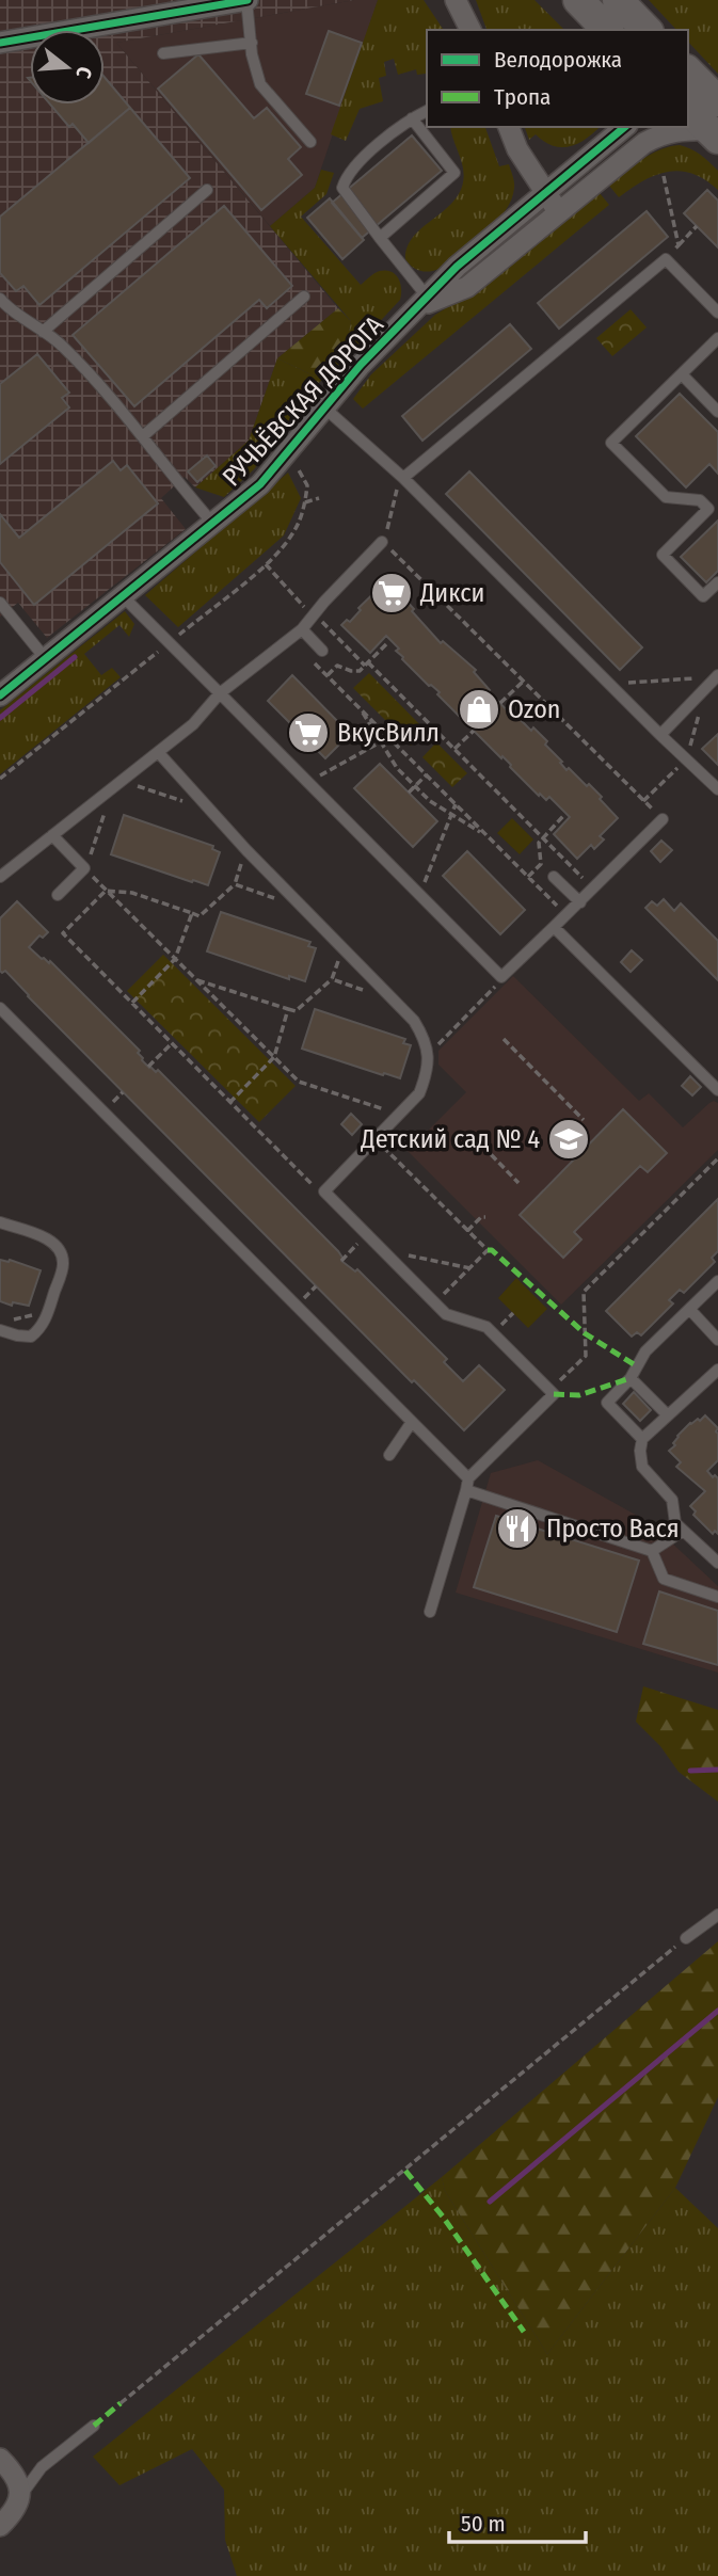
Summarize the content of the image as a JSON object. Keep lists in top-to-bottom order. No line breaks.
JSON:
{"streets":{"street":["РУЧЬЁВСКАЯ ДОРОГА"]},"places":{"supermarket":["Дикси","ВкусВилл"],"shop":["Ozon"],"school or university":["Детский сад № 4"],"restaurant":["Просто Вася"]},"legend":["Велодорожка","Тропа"],"scale_bar":"50 m","north":"right"}
